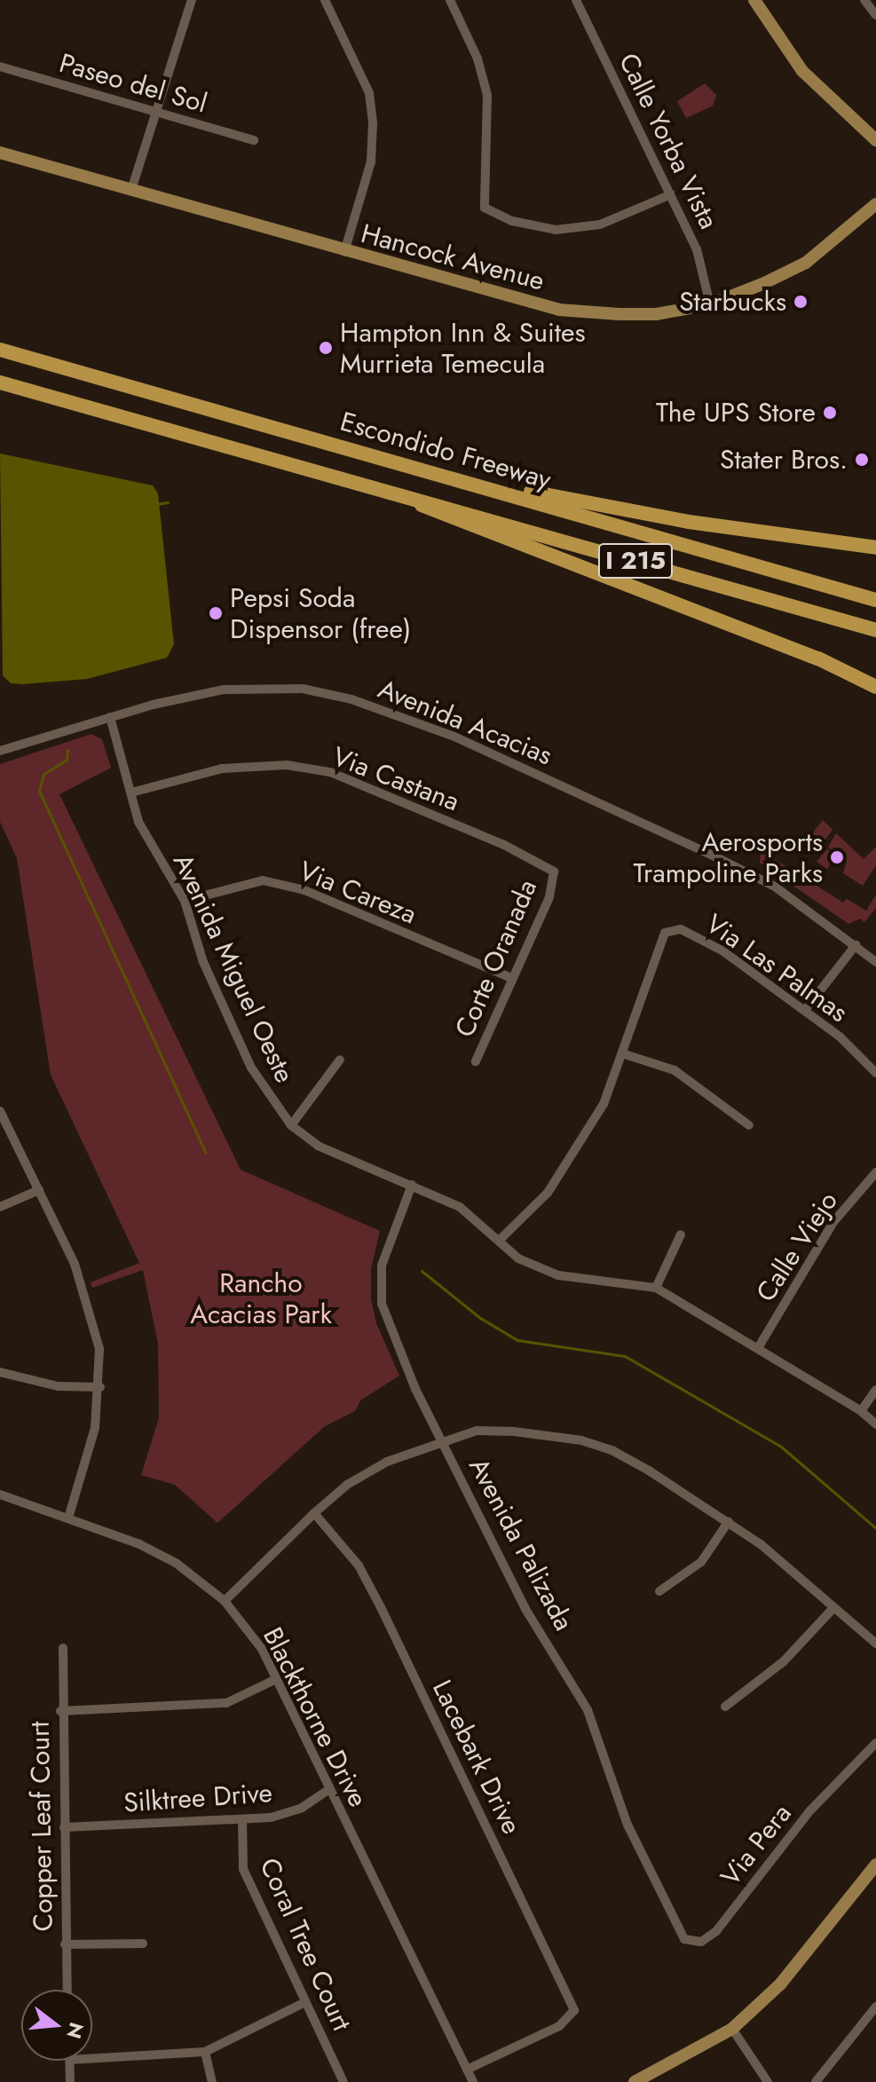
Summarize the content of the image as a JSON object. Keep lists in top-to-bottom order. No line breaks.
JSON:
{"streets":{"highway":["Escondido Freeway","I 215"],"main road":["Hancock Avenue"],"street":["Paseo del Sol","Calle Yorba Vista","Avenida Acacias","Via Castana","Via Careza","Corte Oranada","Avenida Miguel Oeste","Via Las Palmas","Calle Viejo","Avenida Palizada","Blackthorne Drive","Lacebark Drive","Silktree Drive","Copper Leaf Court","Via Pera","Coral Tree Court"]},"crossings":[["Calle Yorba Vista","Hancock Avenue"],["Avenida Acacias","Avenida Miguel Oeste"],["Via Castana","Corte Oranada"],["Via Castana","Avenida Miguel Oeste"],["Via Careza","Corte Oranada"],["Via Careza","Avenida Miguel Oeste"],["Avenida Miguel Oeste","Calle Viejo"],["Avenida Miguel Oeste","Avenida Palizada"],["Avenida Palizada","Via Pera"],["Blackthorne Drive","Lacebark Drive"],["Blackthorne Drive","Silktree Drive"],["Silktree Drive","Copper Leaf Court"],["Silktree Drive","Coral Tree Court"]],"parks":["Rancho Acacias Park"],"places":["Starbucks","Hampton Inn & Suites Murrieta Temecula","The UPS Store","Stater Bros.","Pepsi Soda Dispensor (free)","Aerosports Trampoline Parks"],"north":"right"}
